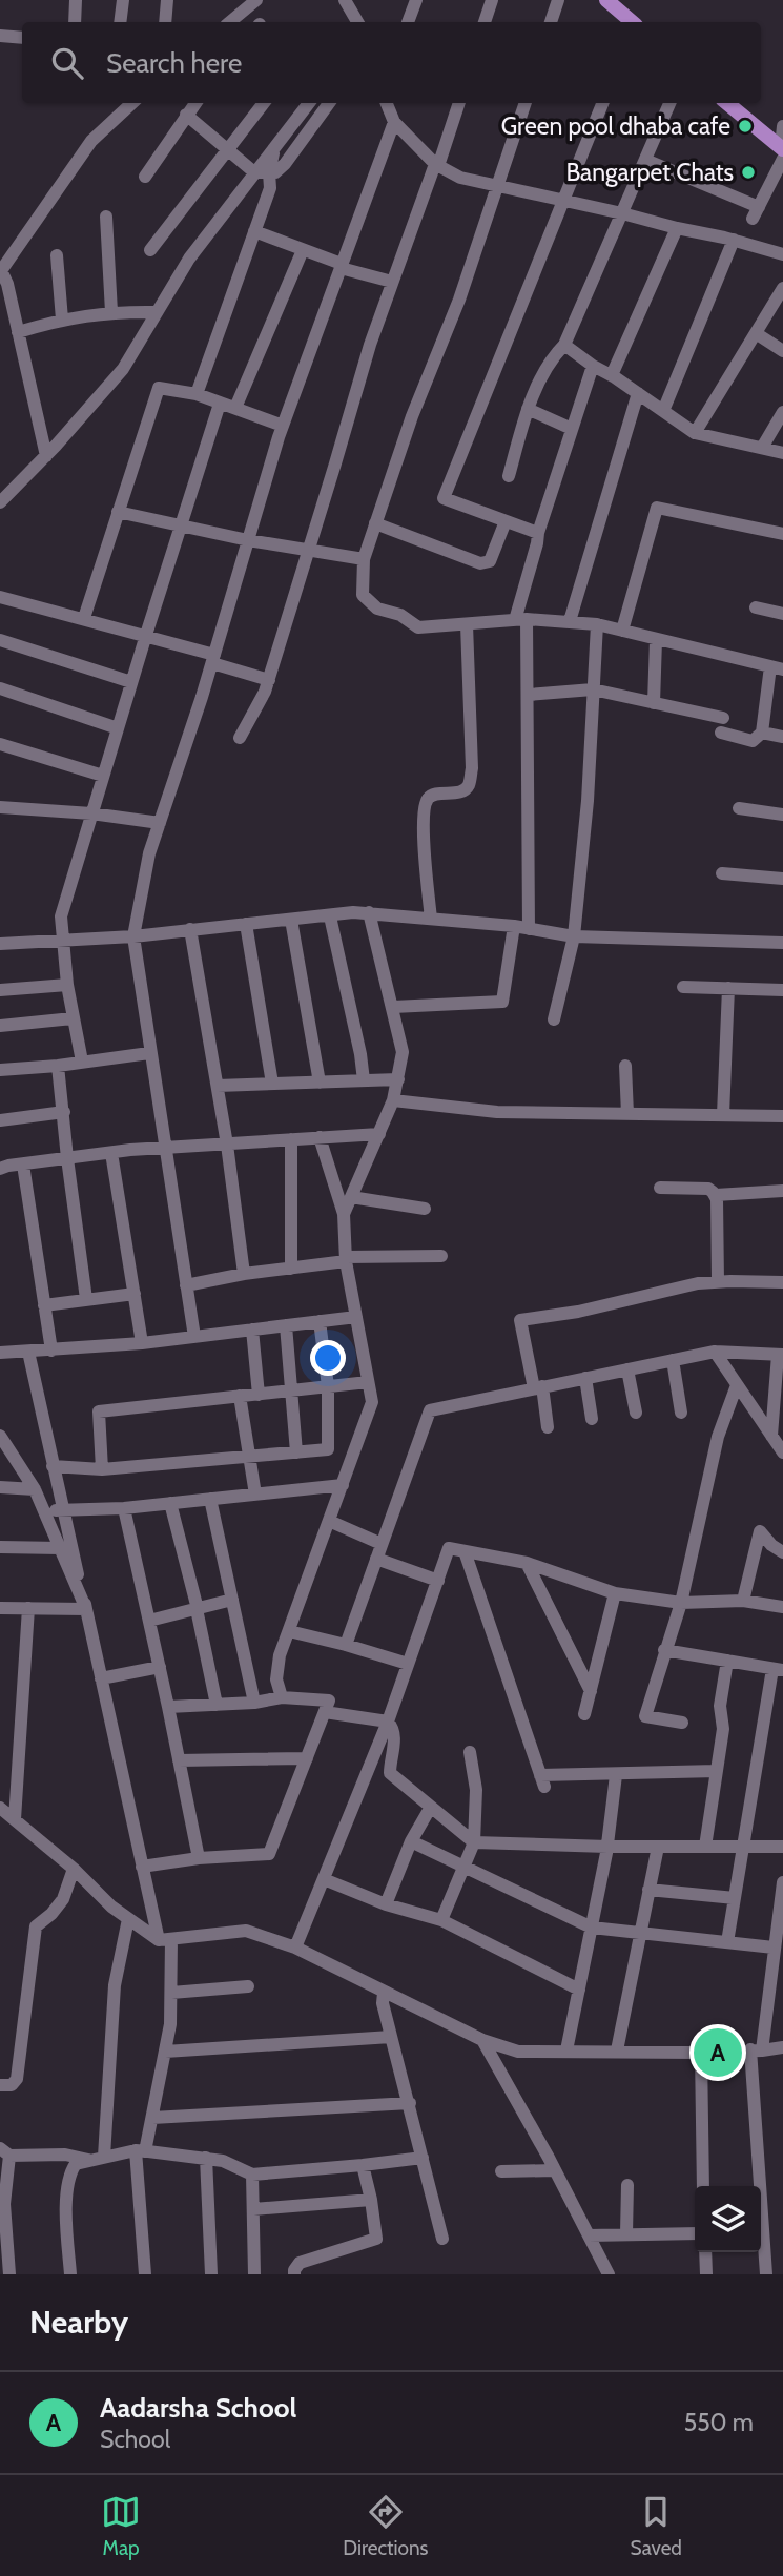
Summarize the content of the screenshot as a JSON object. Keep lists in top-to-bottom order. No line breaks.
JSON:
{"places":["Green pool dhaba cafe","Bangarpet Chats"],"page":{"search":"Search here","pins":"A","heading":"Nearby","list":[{"mark":"A","name":"Aadarsha School","note":"School","value":"550 m"}],"nav":["Map","Directions","Saved"]}}
